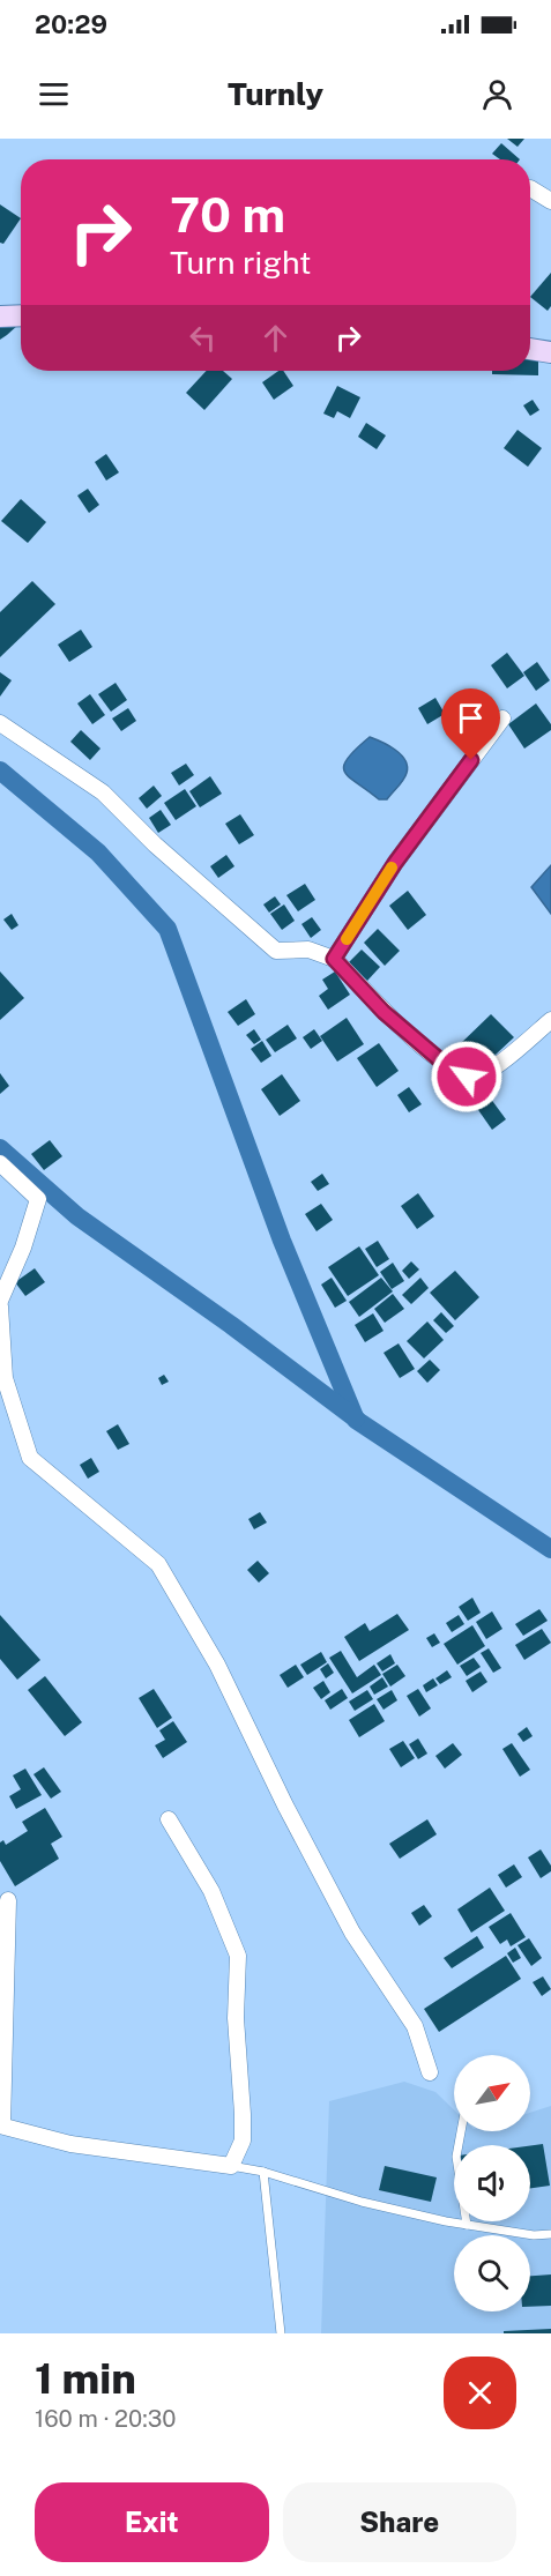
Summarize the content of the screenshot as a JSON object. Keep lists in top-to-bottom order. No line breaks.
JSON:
{"north":"top right","page":{"status":"20:29","header":"Turnly","turn":["70 m","Turn right"],"heading":["1 min","160 m · 20:30"],"buttons":["Exit","Share"]}}
